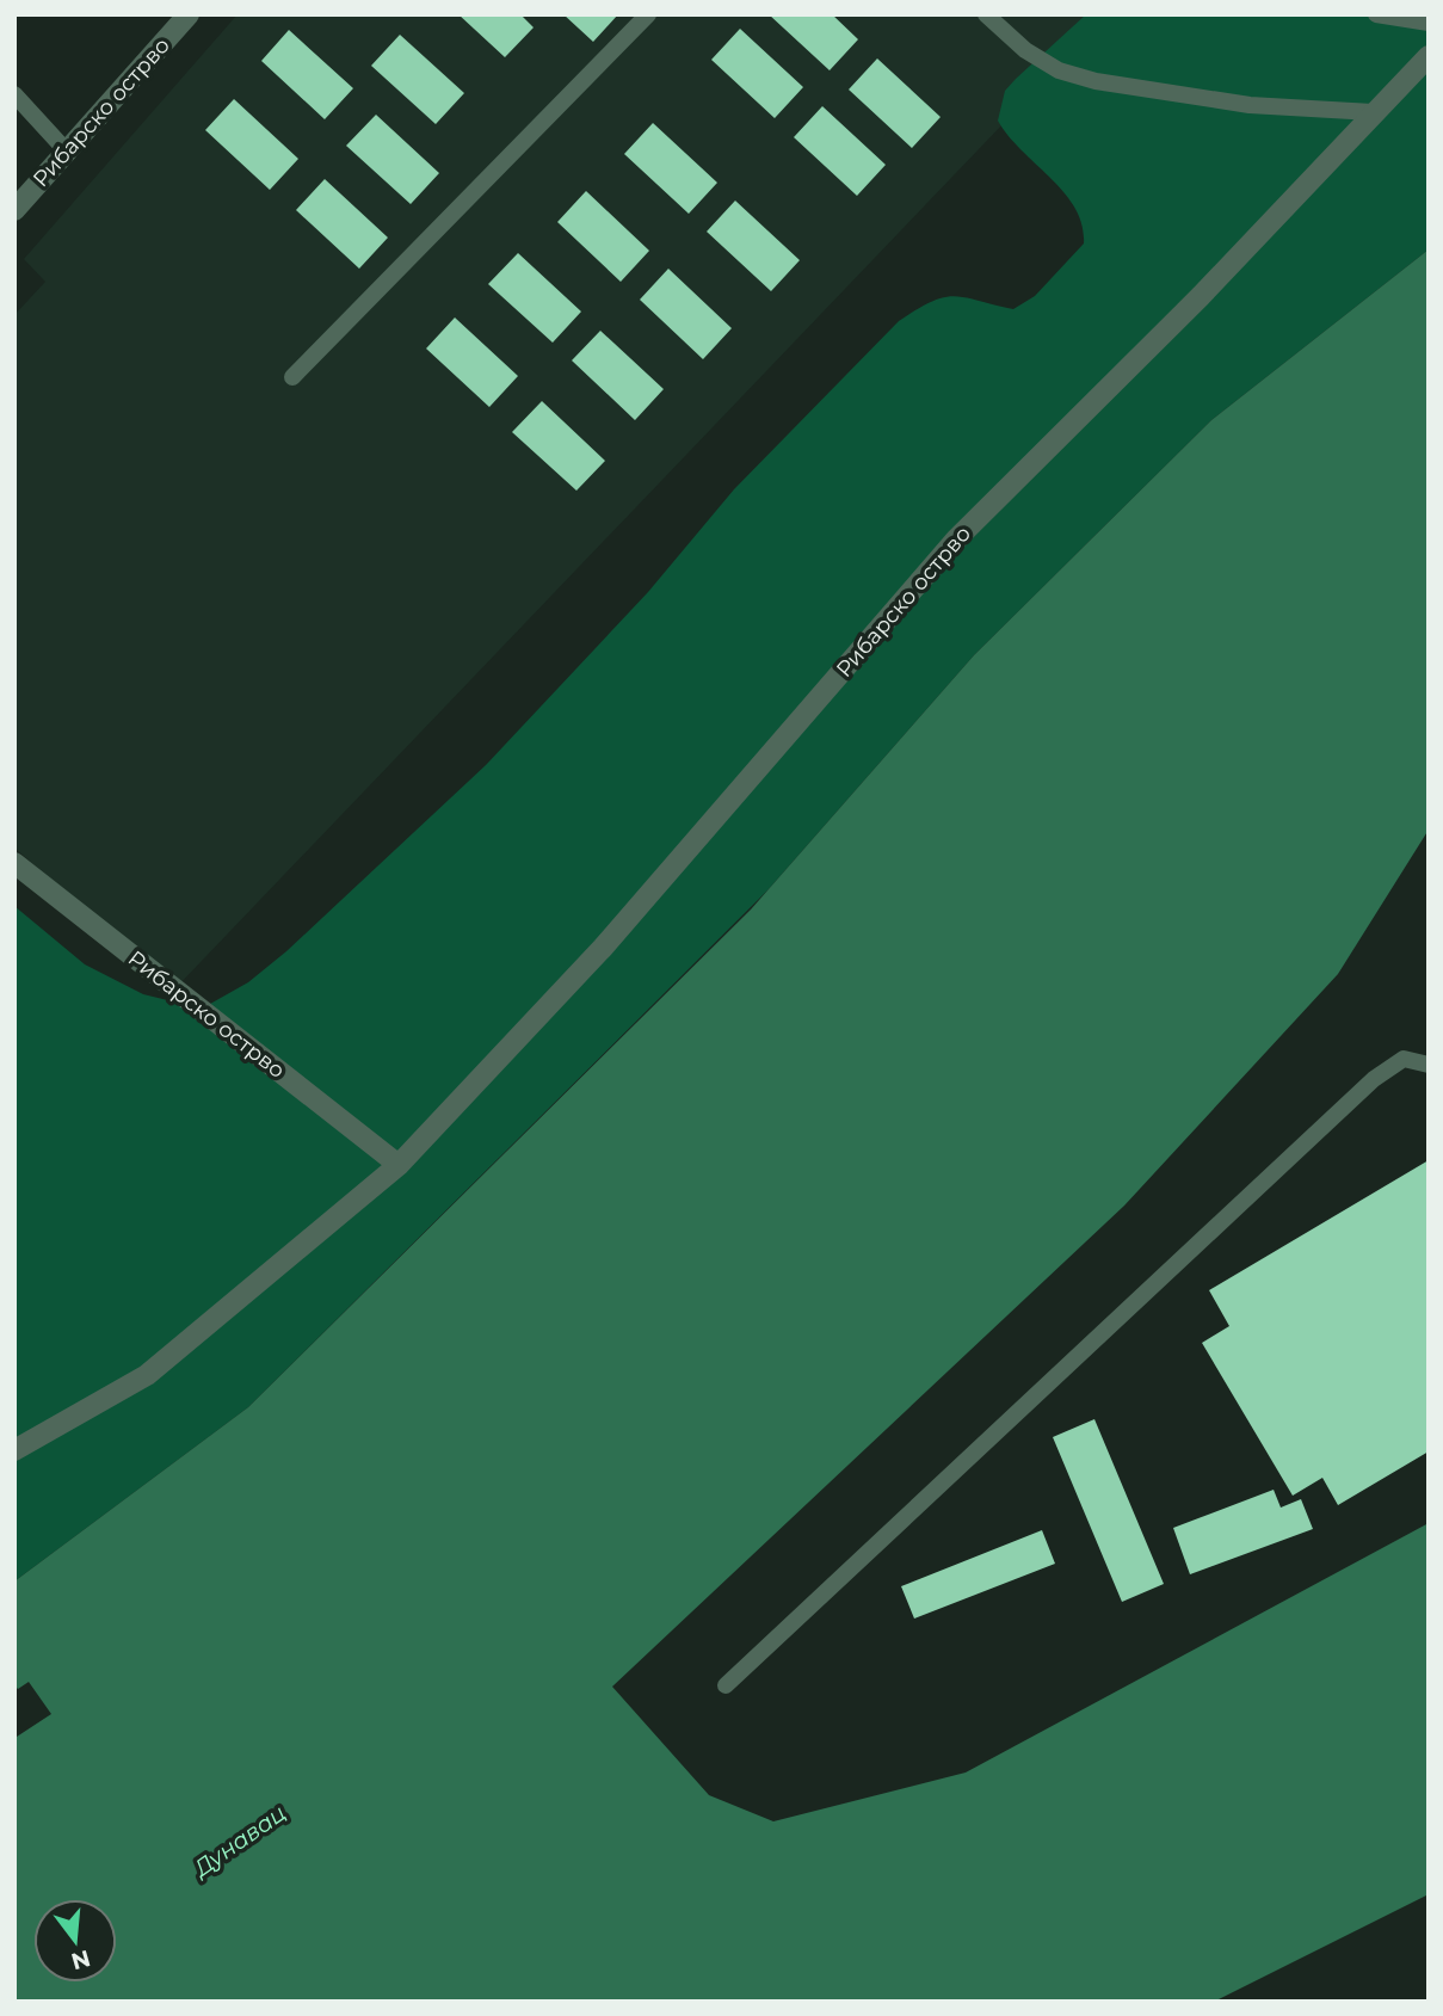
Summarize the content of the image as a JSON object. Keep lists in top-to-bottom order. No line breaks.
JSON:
{"streets":{"street":["Рибарско острво"]},"water":["Дунавац"],"north":"bottom"}
